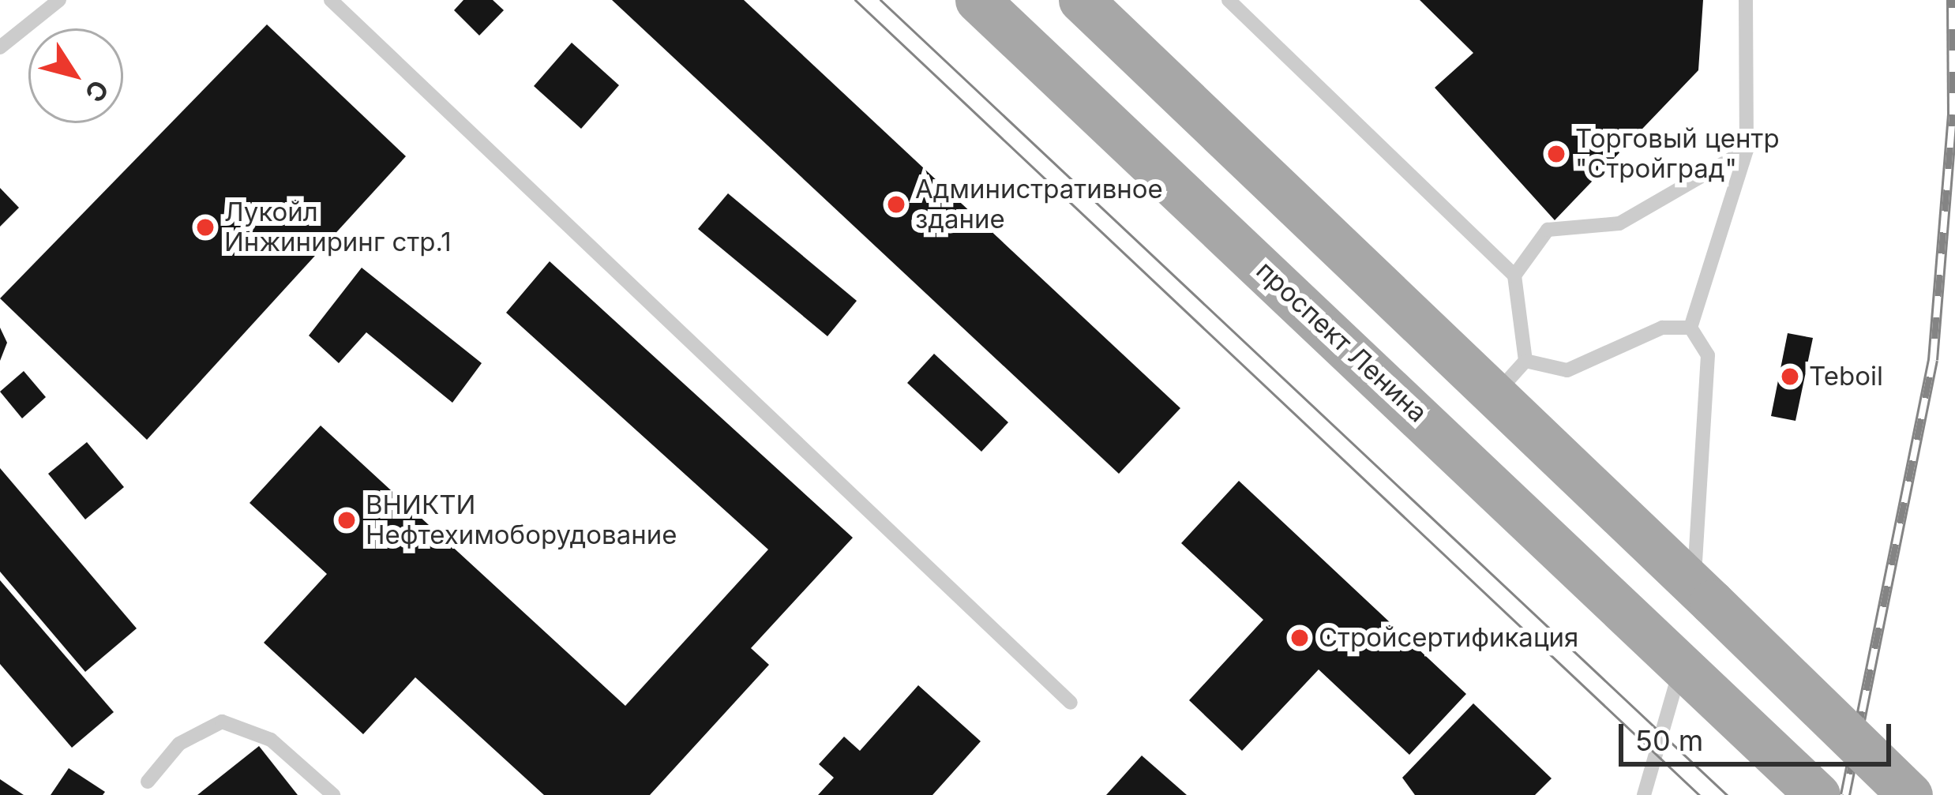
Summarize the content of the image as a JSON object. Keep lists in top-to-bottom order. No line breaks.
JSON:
{"streets":{"main road":["проспект Ленина"]},"places":["Торговый центр \"Стройград\"","Административное здание","Лукойл Инжиниринг стр.1","Teboil","ВНИКТИ Нефтехимоборудование","Стройсертификация"],"scale_bar":"50 m","north":"bottom right"}
